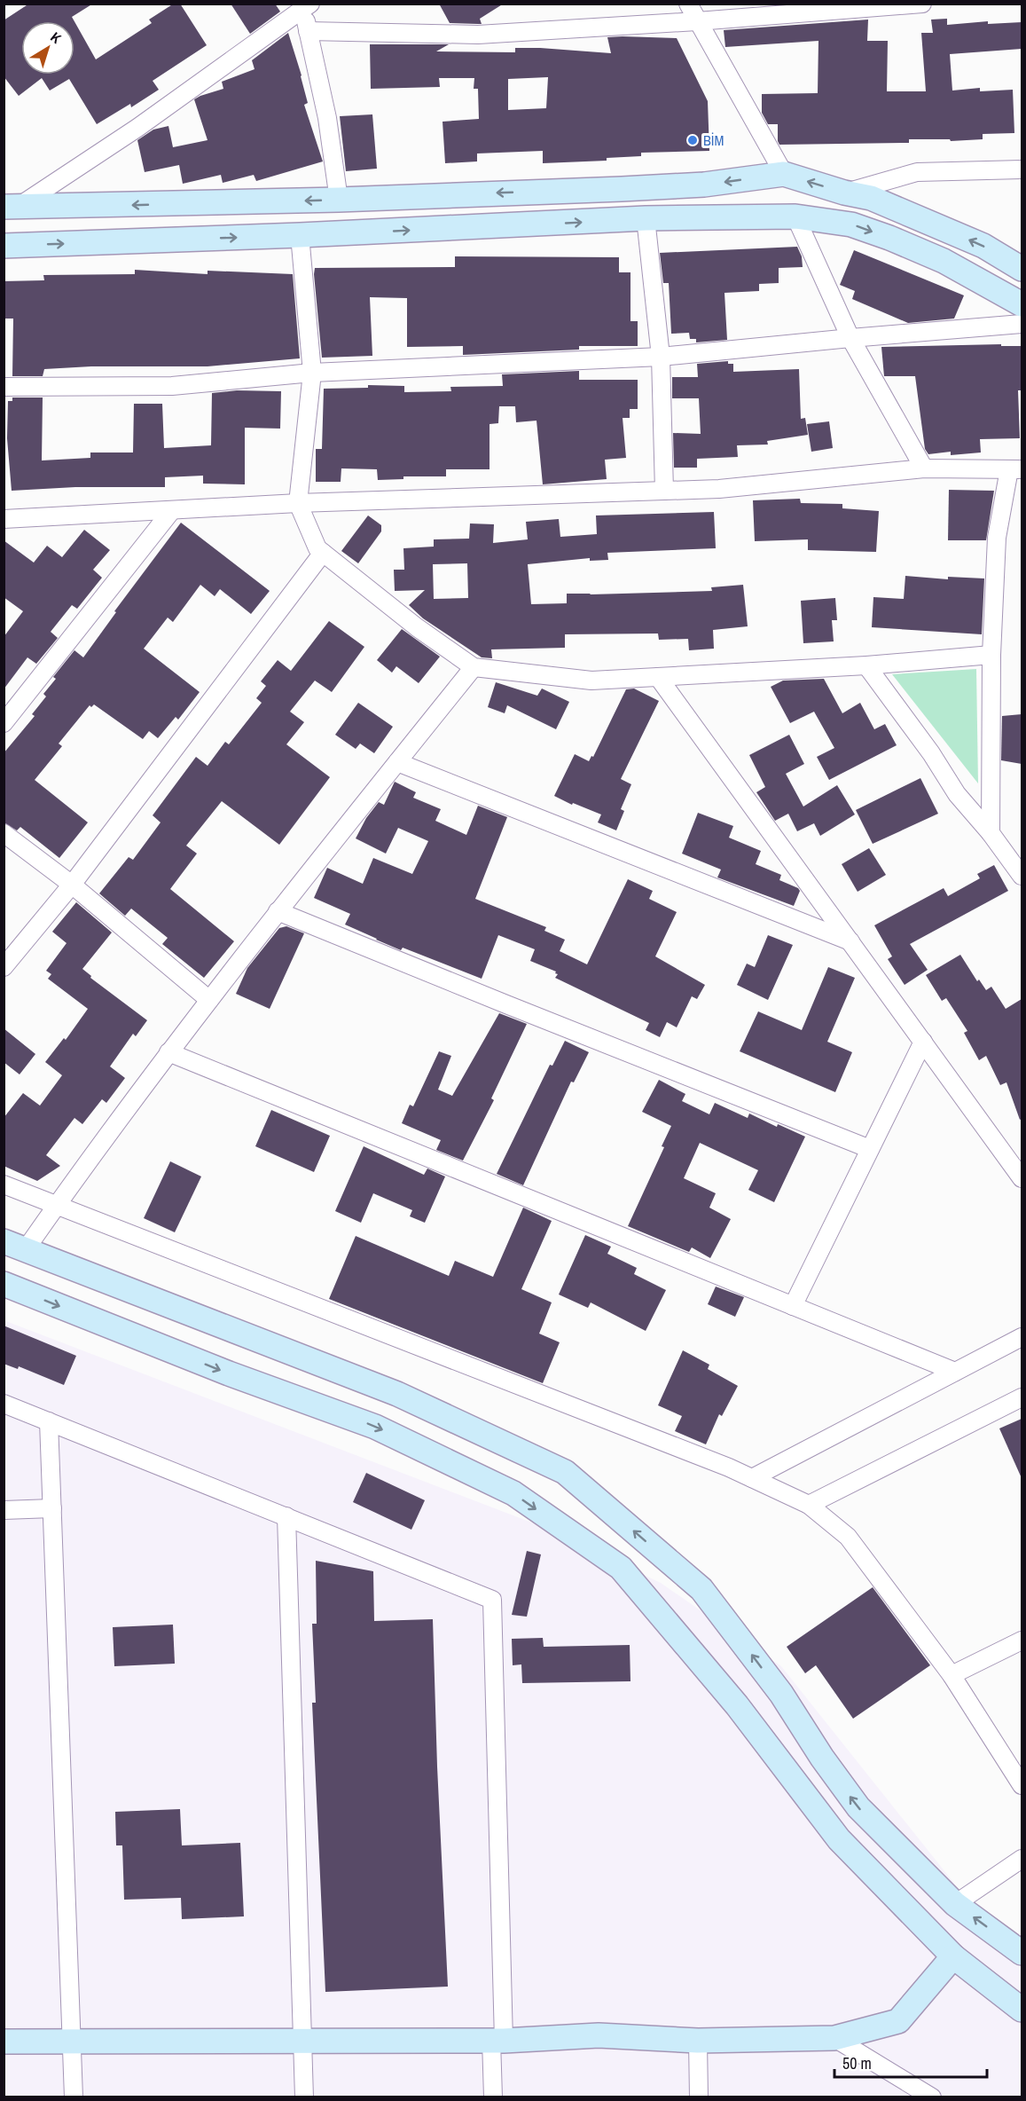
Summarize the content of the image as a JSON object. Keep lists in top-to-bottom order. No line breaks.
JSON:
{"places":["BİM"],"scale_bar":"50 m","north":"top right"}
